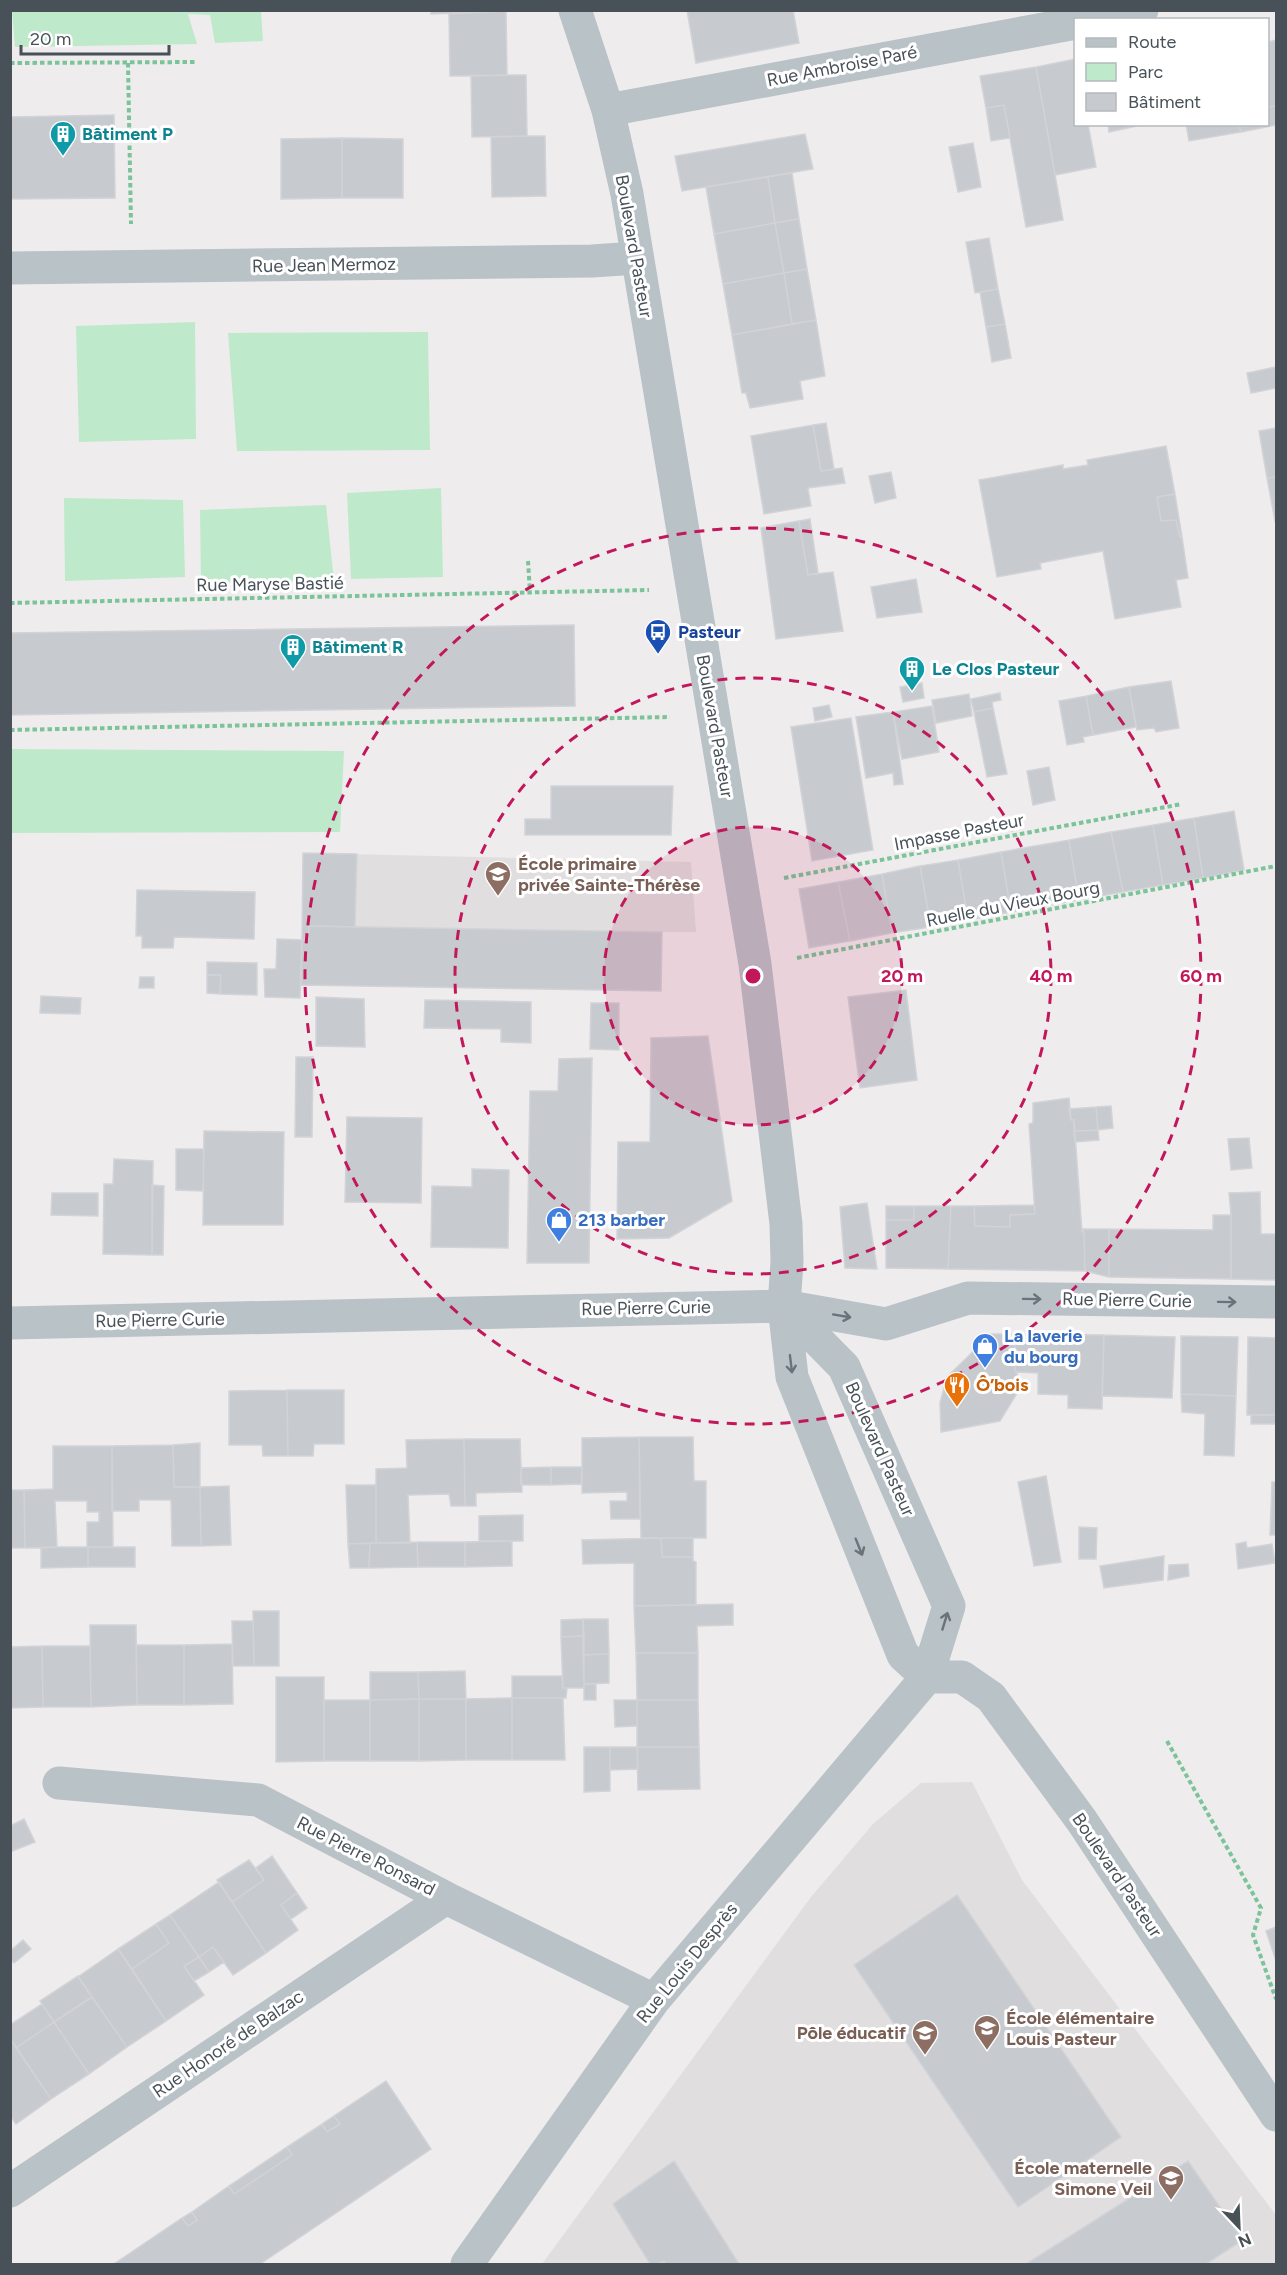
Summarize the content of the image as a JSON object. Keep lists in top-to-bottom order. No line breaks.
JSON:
{"streets":{"street":["Rue Ambroise Paré","Boulevard Pasteur","Rue Jean Mermoz","Rue Pierre Curie","Rue Pierre Ronsard","Rue Louis Desprès","Rue Honoré de Balzac"],"path":["Rue Maryse Bastié","Impasse Pasteur","Ruelle du Vieux Bourg"]},"crossings":[["Rue Ambroise Paré","Boulevard Pasteur"],["Boulevard Pasteur","Rue Jean Mermoz"],["Boulevard Pasteur","Rue Maryse Bastié"],["Boulevard Pasteur","Impasse Pasteur"],["Boulevard Pasteur","Ruelle du Vieux Bourg"],["Boulevard Pasteur","Rue Pierre Curie"],["Boulevard Pasteur","Rue Louis Desprès"],["Rue Pierre Ronsard","Rue Louis Desprès"],["Rue Pierre Ronsard","Rue Honoré de Balzac"]],"one_way":["Rue Pierre Curie"],"places":{"building":["Bâtiment P","Bâtiment R","Le Clos Pasteur"],"bus stop":["Pasteur"],"school or university":["École primaire privée Sainte-Thérèse","École élémentaire Louis Pasteur","Pôle éducatif","École maternelle Simone Veil"],"shop":["213 barber","La laverie du bourg"],"restaurant":["Ô’bois"]},"legend":["Route","Parc","Bâtiment"],"scale_bar":"20 m","north":"bottom right","rings":["20 m","40 m","60 m"]}
